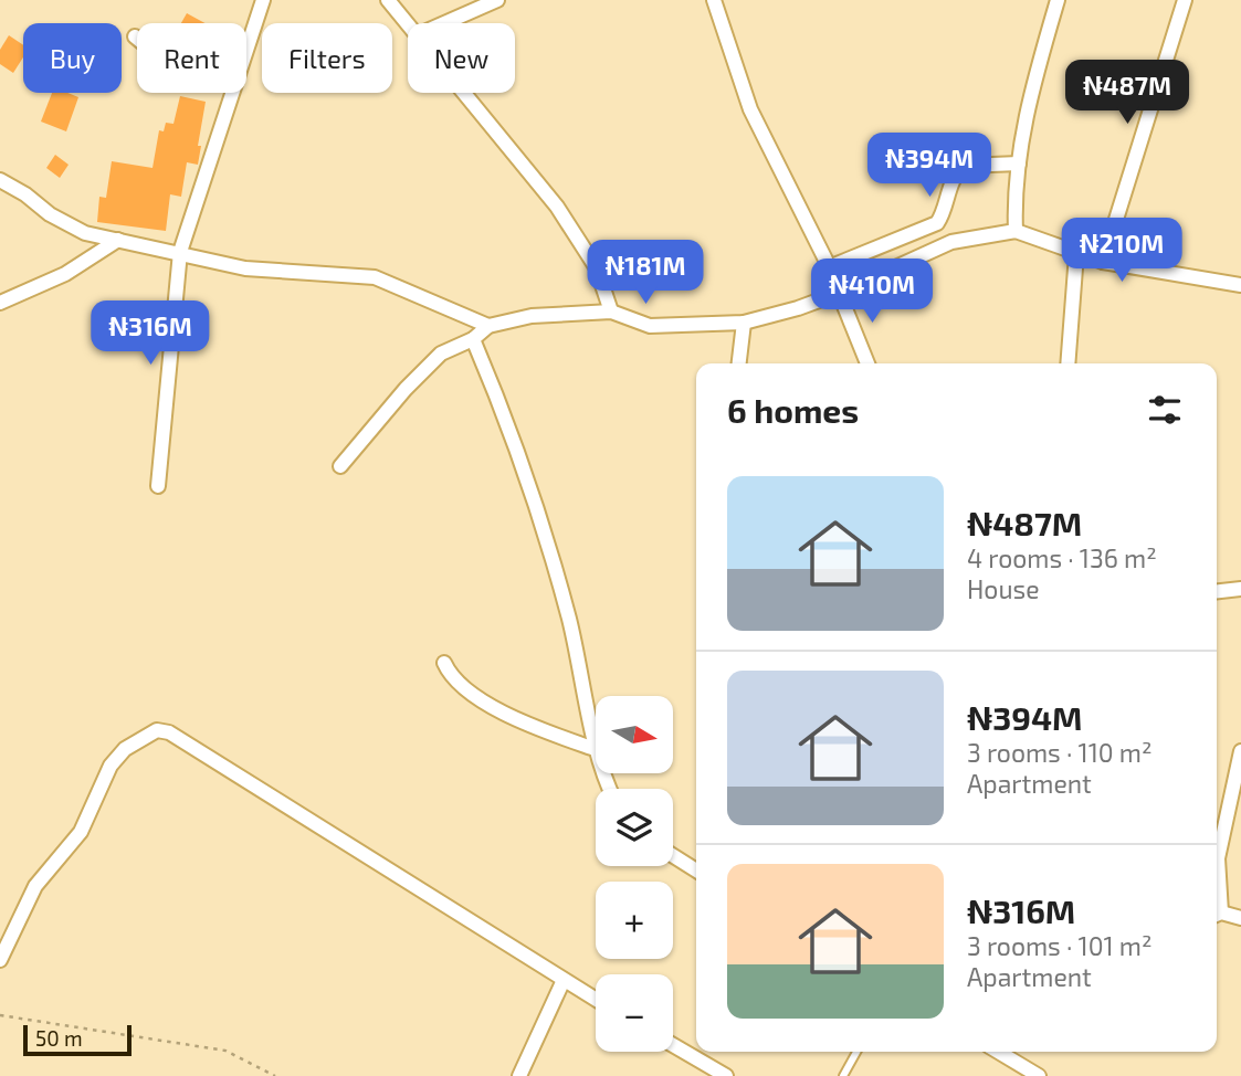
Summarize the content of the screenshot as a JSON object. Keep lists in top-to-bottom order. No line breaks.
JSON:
{"scale_bar":"50 m","north":"right","page":{"chip":["Buy","Rent","Filters","New"],"price":["₦487M","₦394M","₦210M","₦181M","₦410M","₦316M"],"heading":"6 homes","list":[{"name":"₦487M","note":"4 rooms · 136 m² · House"},{"name":"₦394M","note":"3 rooms · 110 m² · Apartment"},{"name":"₦316M","note":"3 rooms · 101 m² · Apartment"}],"map_buttons":["+","−"],"scale":"50 m"}}
